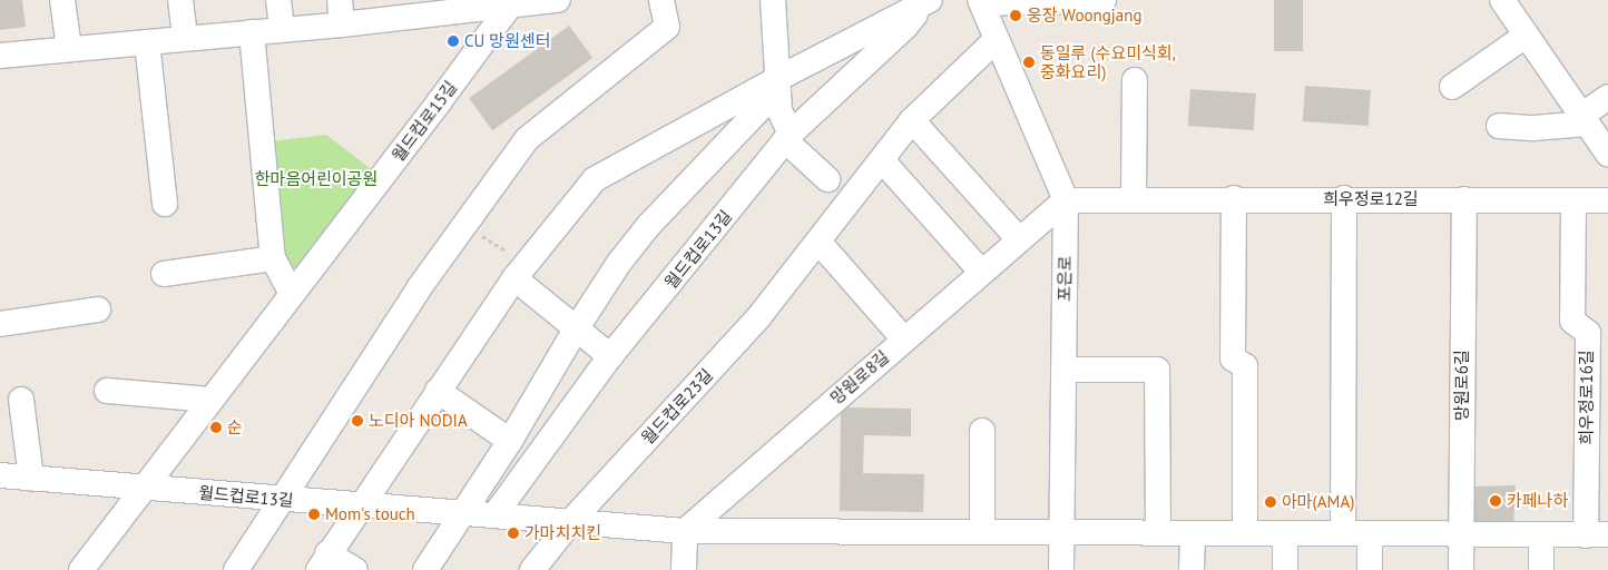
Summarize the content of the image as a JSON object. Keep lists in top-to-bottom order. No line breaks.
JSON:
{"streets":{"street":["월드컵로15길","희우정로12길","월드컵로13길","포은로","망원로8길","망원로6길","희우정로16길","월드컵로23길"]},"crossings":[["월드컵로15길","월드컵로13길"],["희우정로12길","포은로"],["희우정로12길","망원로8길"],["희우정로12길","망원로6길"],["희우정로12길","희우정로16길"],["월드컵로13길","포은로"],["월드컵로13길","망원로8길"],["월드컵로13길","희우정로16길"],["월드컵로13길","월드컵로23길"],["포은로","망원로8길"],["포은로","희우정로16길"],["포은로","월드컵로23길"],["망원로6길","희우정로16길"]],"parks":["한마음어린이공원"],"places":["웅장 Woongjang","CU 망원센터","동일루 (수요미식회, 중화요리)","노디아 NODIA","순","카페나하","아마(AMA)","Mom's touch","가마치치킨"]}
